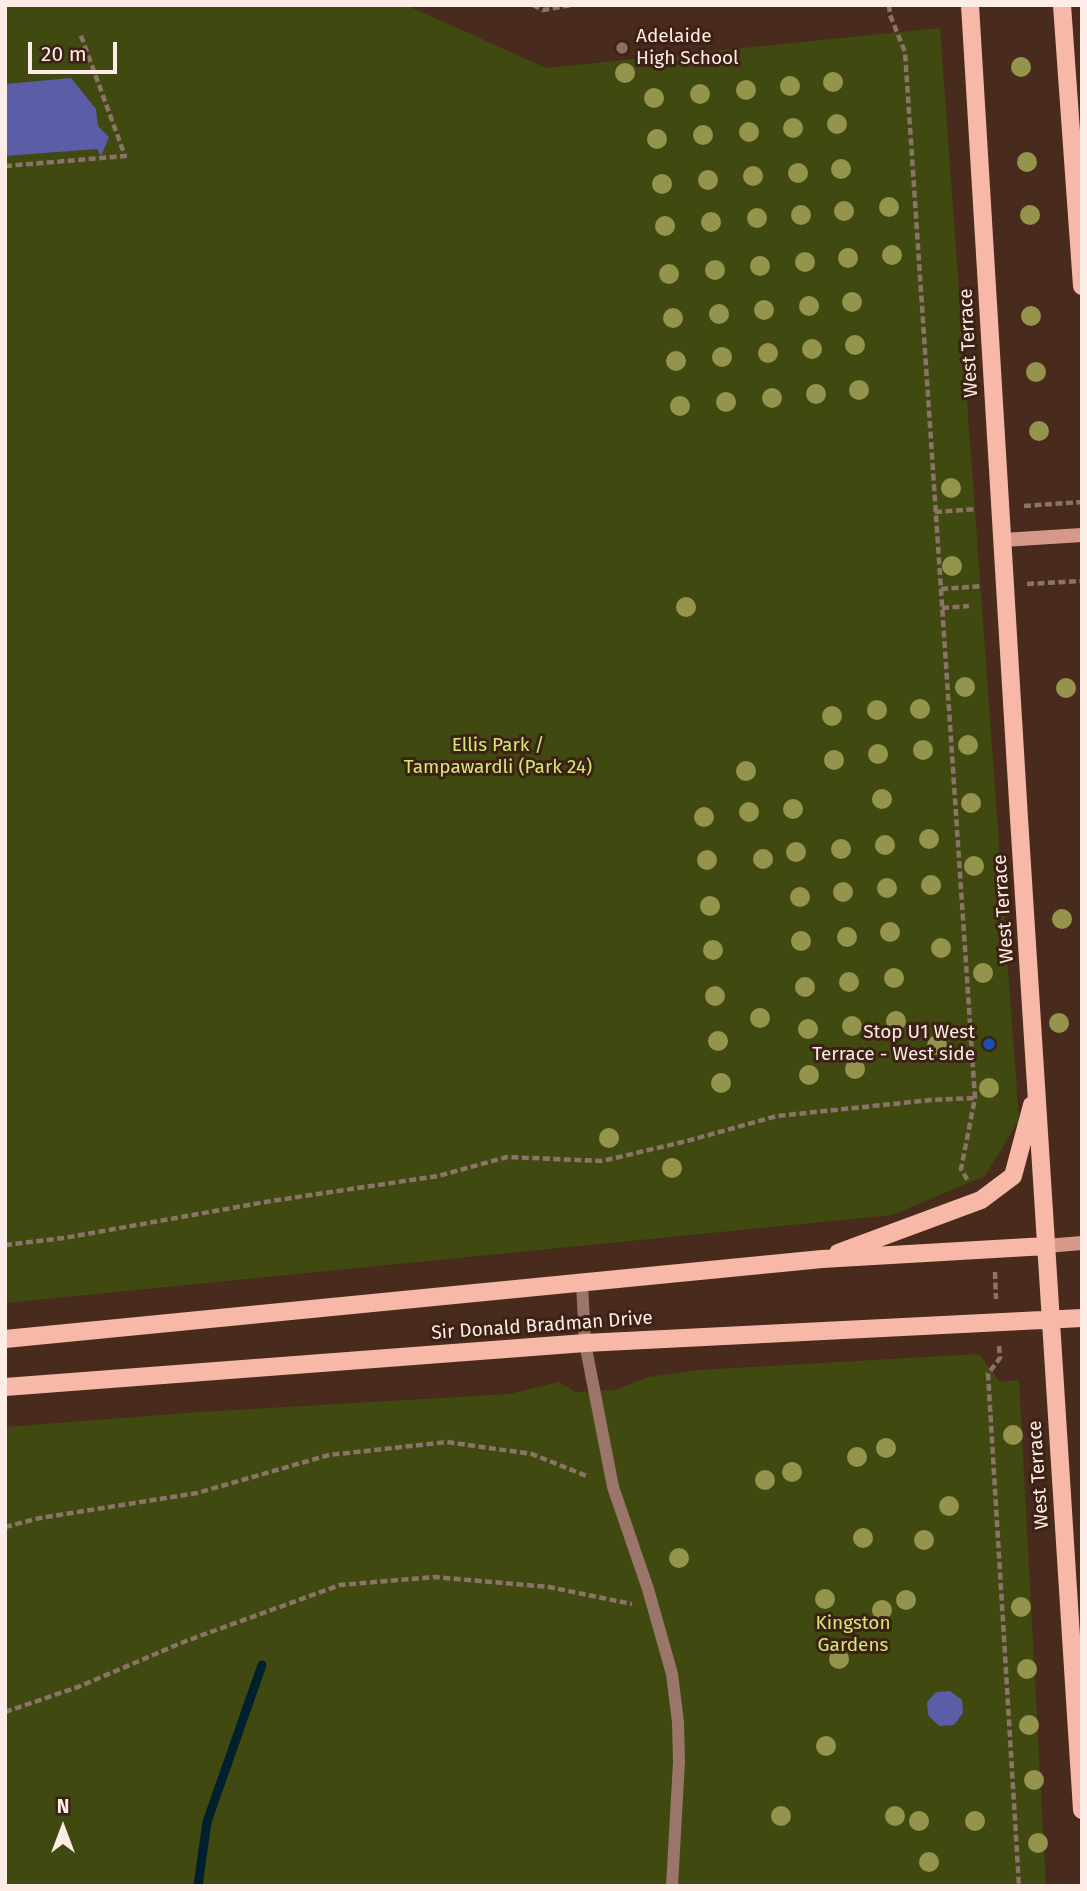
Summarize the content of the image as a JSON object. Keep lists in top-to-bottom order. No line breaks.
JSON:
{"streets":{"main road":["West Terrace","Sir Donald Bradman Drive"]},"crossings":[["West Terrace","Sir Donald Bradman Drive"]],"parks":["Ellis Park / Tampawardli (Park 24)","Kingston Gardens"],"places":["Adelaide High School","Stop U1 West Terrace - West side"],"scale_bar":"20 m","north":"top"}
